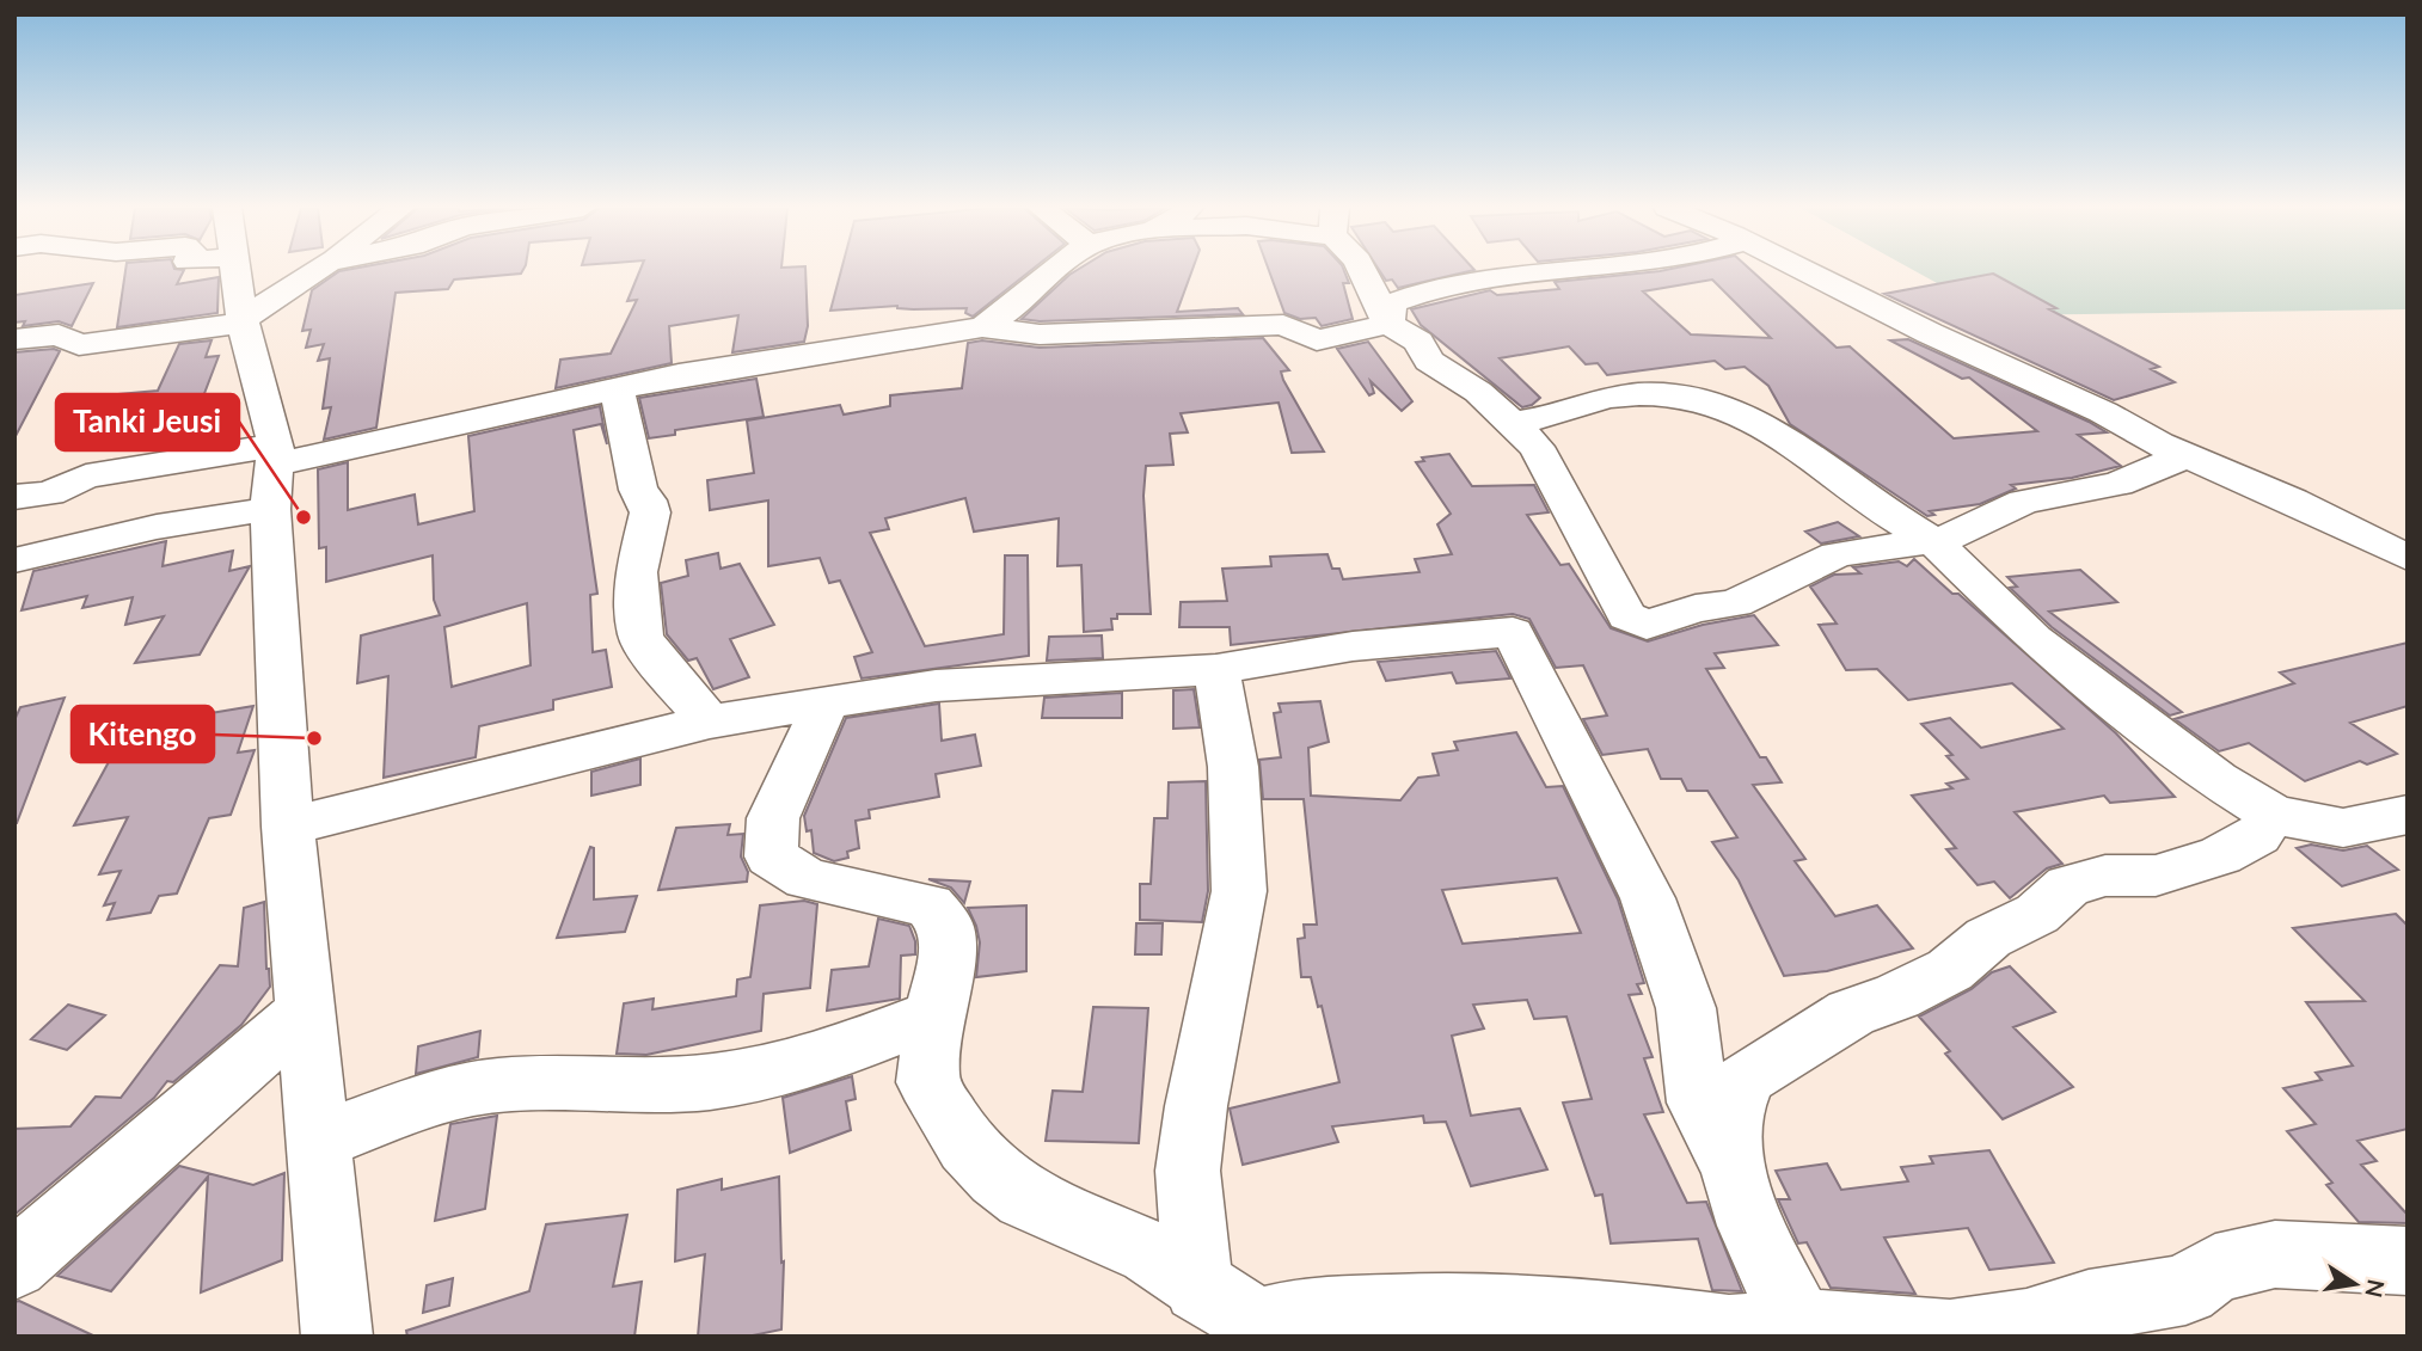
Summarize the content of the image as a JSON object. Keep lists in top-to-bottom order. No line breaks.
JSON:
{"places":["Tanki Jeusi","Kitengo"],"north":"right"}
